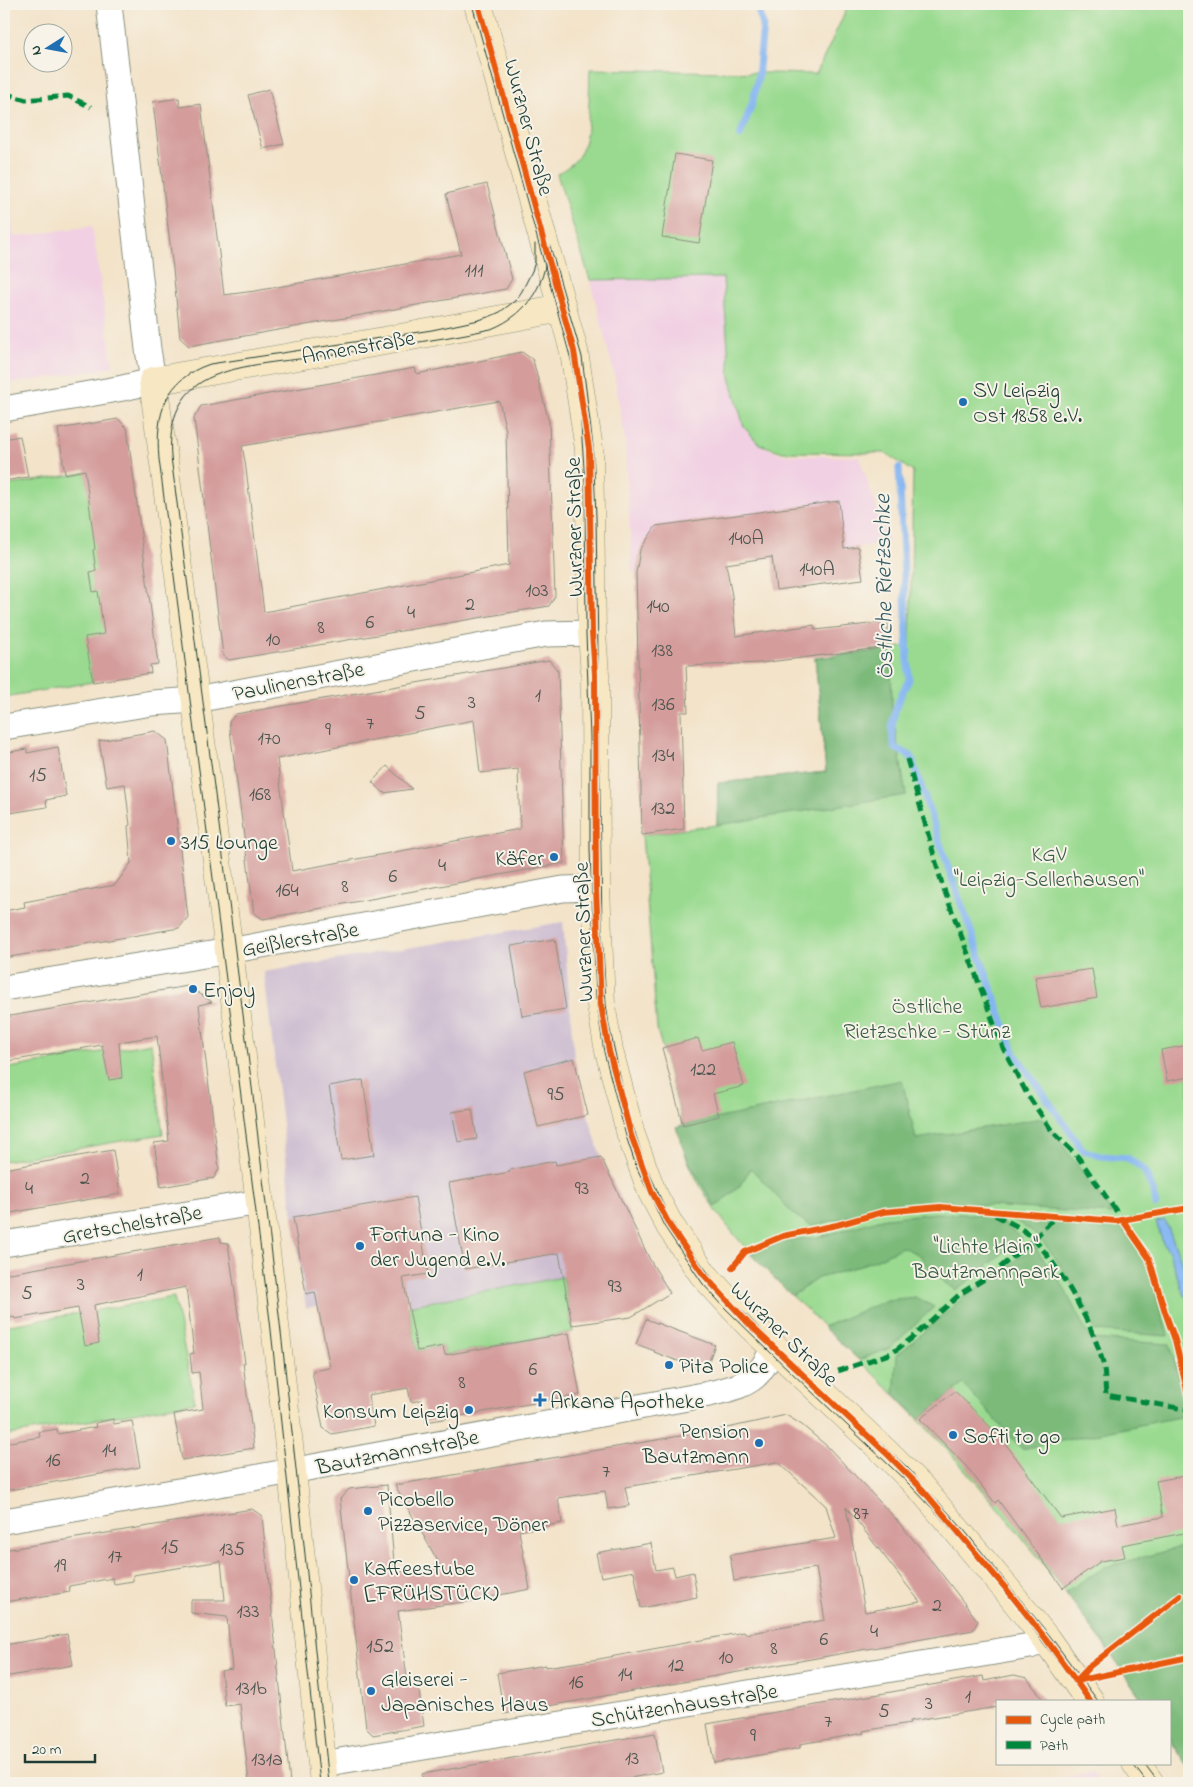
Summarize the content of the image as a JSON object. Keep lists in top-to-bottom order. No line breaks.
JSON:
{"streets":{"main road":["Wurzner Straße","Annenstraße"],"street":["Paulinenstraße","Geißlerstraße","Gretschelstraße","Bautzmannstraße","Schützenhausstraße"]},"crossings":[["Wurzner Straße","Annenstraße"],["Wurzner Straße","Paulinenstraße"],["Wurzner Straße","Geißlerstraße"],["Wurzner Straße","Bautzmannstraße"],["Wurzner Straße","Schützenhausstraße"]],"water":["Östliche Rietzschke"],"parks":["KGV \"Leipzig-Sellerhausen\"","Östliche Rietzschke - Stünz","\"Lichte Hain\" Bautzmannpark"],"places":{"other":["SV Leipzig Ost 1858 e.V.","315 Lounge","Käfer","Enjoy","Fortuna - Kino der Jugend e.V.","Pita Police","Konsum Leipzig","Softi to go","Pension Bautzmann","Picobello Pizzaservice, Döner","Kaffeestube [FRÜHSTÜCK)","Gleiserei - Japanisches Haus"],"health":["Arkana Apotheke"]},"house_numbers":["111","140A","140A","103","2","140","4","6","8","10","138","1","3","136","5","7","9","170","134","15","168","132","4","6","8","164","122","95","2","4","93","1","3","93","5","6","8","14","16","7","87","15","135","17","19","2","133","4","6","152","8","10","12","14","16","131b","1","3","5","7","9","13","131a"],"legend":["Cycle path","Path"],"scale_bar":"20 m","north":"left"}
